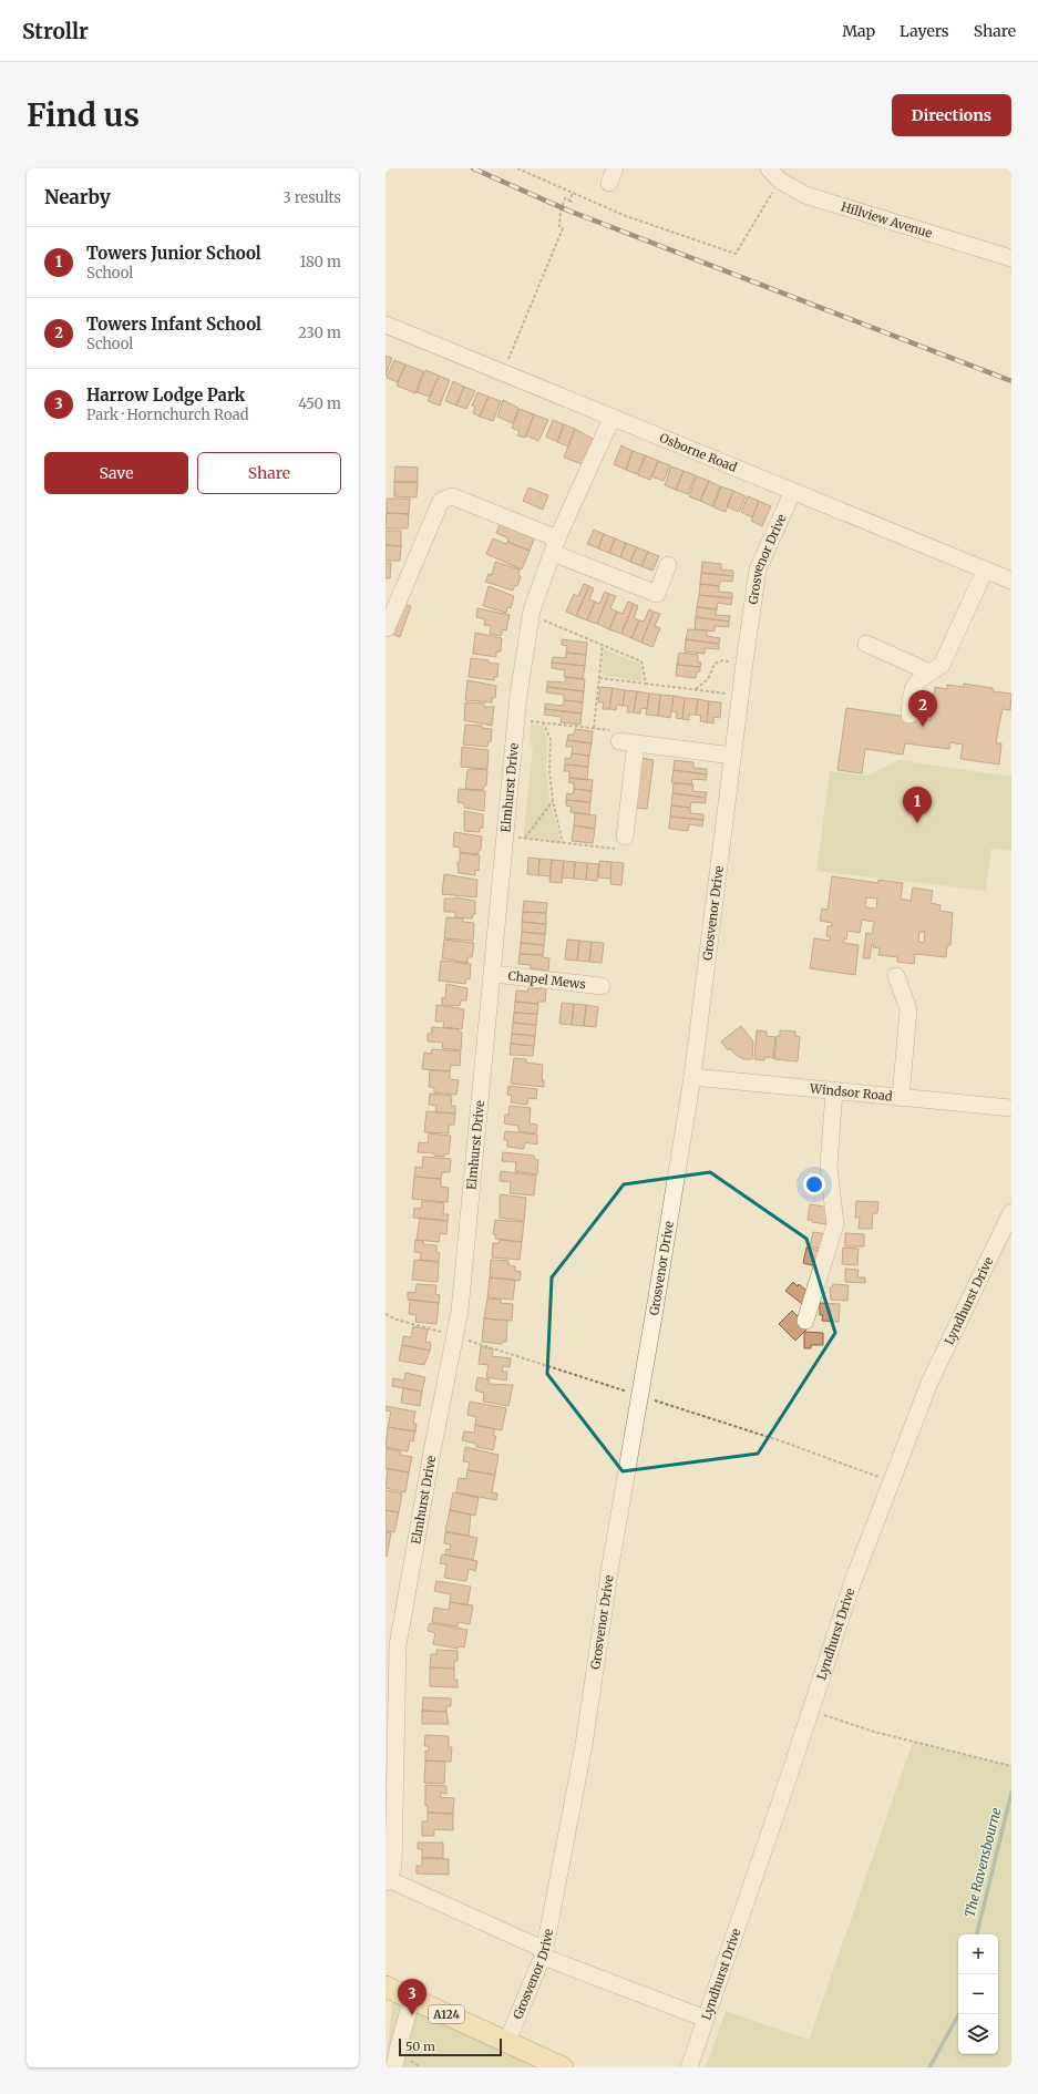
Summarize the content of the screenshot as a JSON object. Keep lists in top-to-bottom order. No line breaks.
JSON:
{"streets":{"main road":["A124"],"street":["Hillview Avenue","Osborne Road","Grosvenor Drive","Elmhurst Drive","Chapel Mews","Windsor Road","Lyndhurst Drive"]},"crossings":[["Osborne Road","Grosvenor Drive"],["Osborne Road","Elmhurst Drive"],["Grosvenor Drive","Windsor Road"],["Grosvenor Drive","A124"],["Elmhurst Drive","Chapel Mews"]],"water":["The Ravensbourne"],"scale_bar":"50 m","page":{"header":"Strollr","nav":["Map","Layers","Share"],"buttons":["Directions",["Save","Share"]],"title":"Find us","heading":["Nearby","3 results"],"list":[{"mark":"1","name":"Towers Junior School","note":"School","value":"180 m"},{"mark":"2","name":"Towers Infant School","note":"School","value":"230 m"},{"mark":"3","name":"Harrow Lodge Park","note":"Park · Hornchurch Road","value":"450 m"}],"pins":["2","1","3"],"map_buttons":["+","−"],"scale":"50 m"}}
